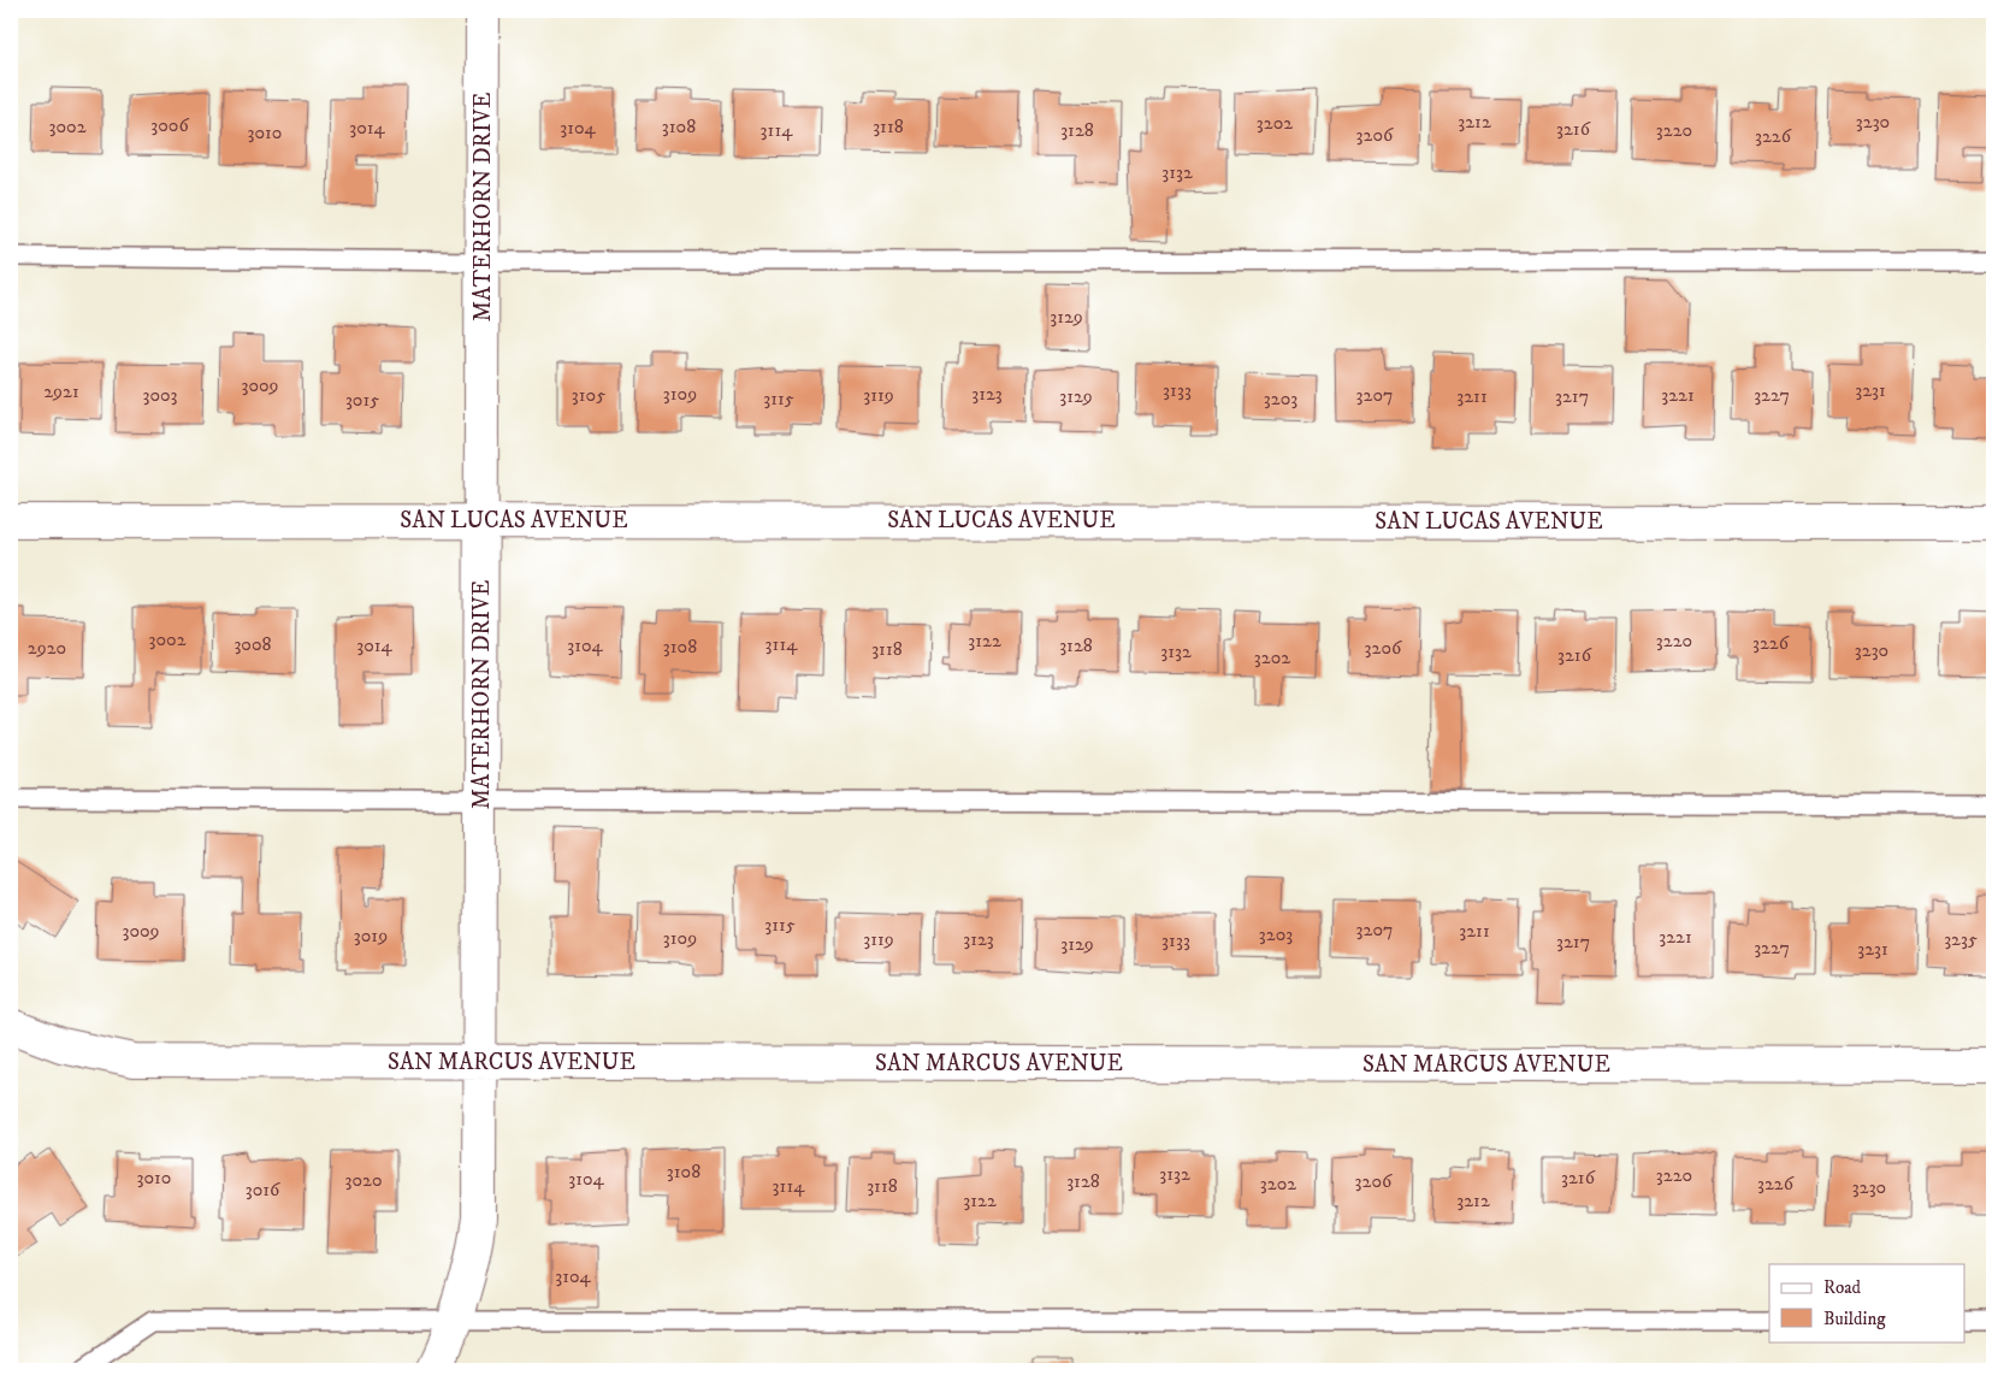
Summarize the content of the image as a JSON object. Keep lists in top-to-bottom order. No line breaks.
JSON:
{"streets":{"street":["MATERHORN DRIVE","SAN LUCAS AVENUE","SAN MARCUS AVENUE"]},"crossings":[["MATERHORN DRIVE","SAN LUCAS AVENUE"],["MATERHORN DRIVE","SAN MARCUS AVENUE"]],"house_numbers":["3212","3230","3202","3006","3002","3108","3118","3014","3104","3216","3114","3128","3220","3010","3206","3226","3132","3129","3009","3133","3231","2921","3109","3123","3003","3105","3119","3207","3221","3227","3129","3211","3217","3115","3203","3015","3002","3122","3220","3226","3008","3114","3014","3104","3128","3108","2920","3206","3118","3230","3132","3216","3202","3115","3207","3009","3211","3203","3019","3221","3109","3119","3123","3235","3133","3217","3129","3227","3231","3108","3132","3220","3010","3216","3104","3020","3128","3206","3202","3226","3114","3118","3230","3016","3122","3212","3104"],"legend":["Road","Building"]}
